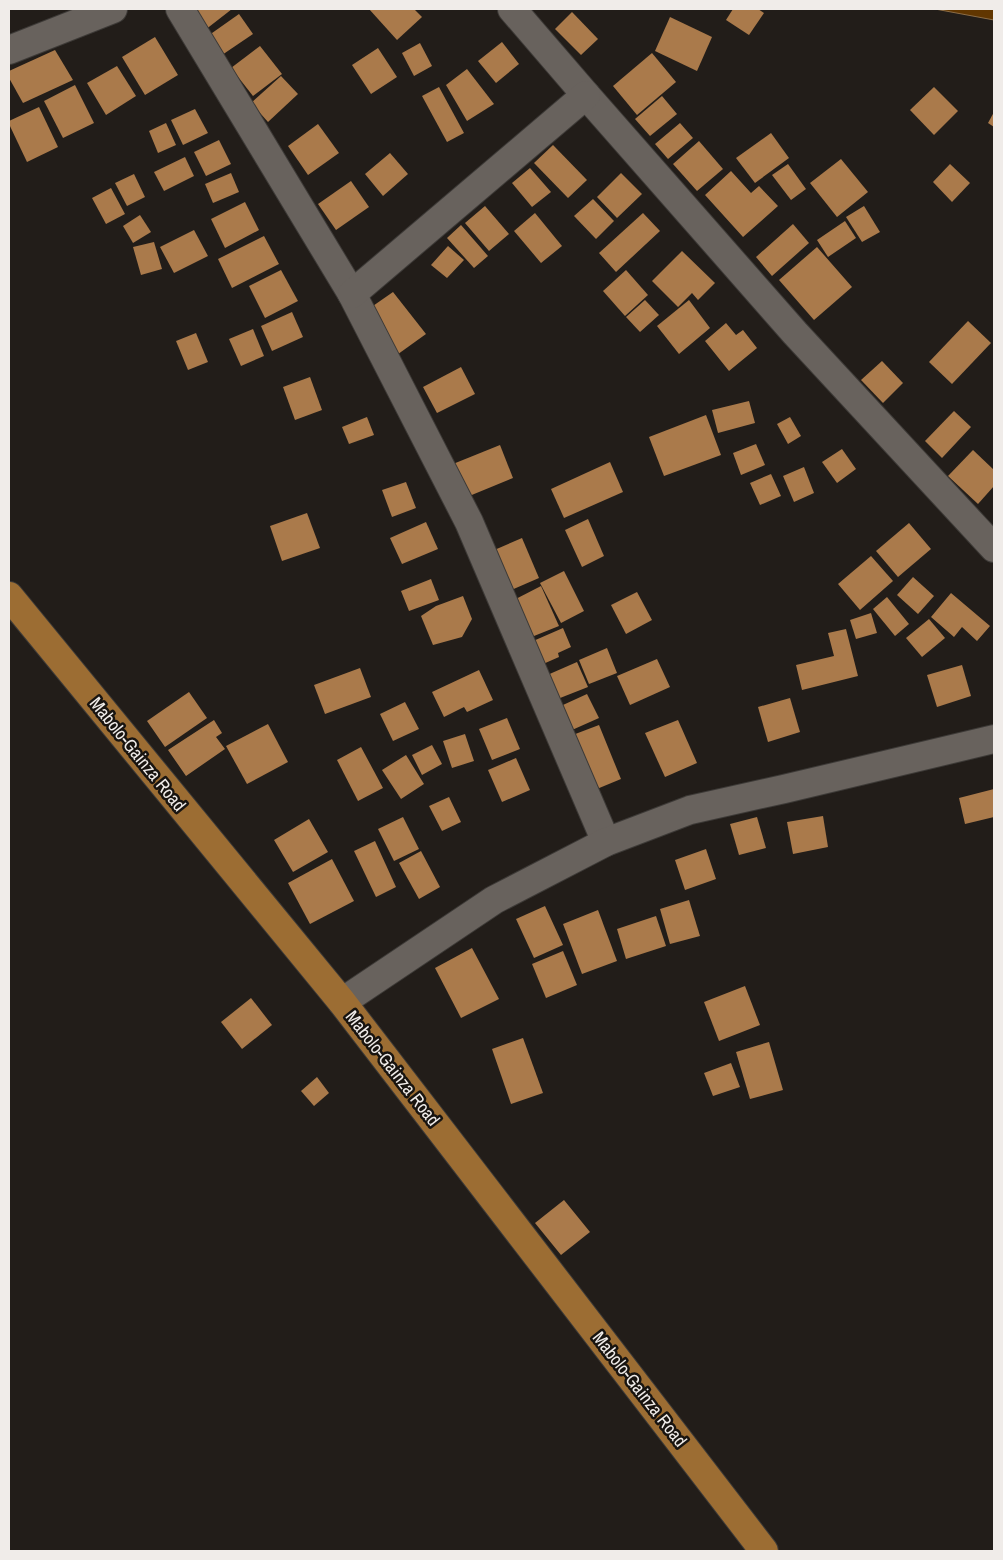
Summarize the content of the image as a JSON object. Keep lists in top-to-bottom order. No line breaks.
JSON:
{"streets":{"main road":["Mabolo-Gainza Road"]}}
